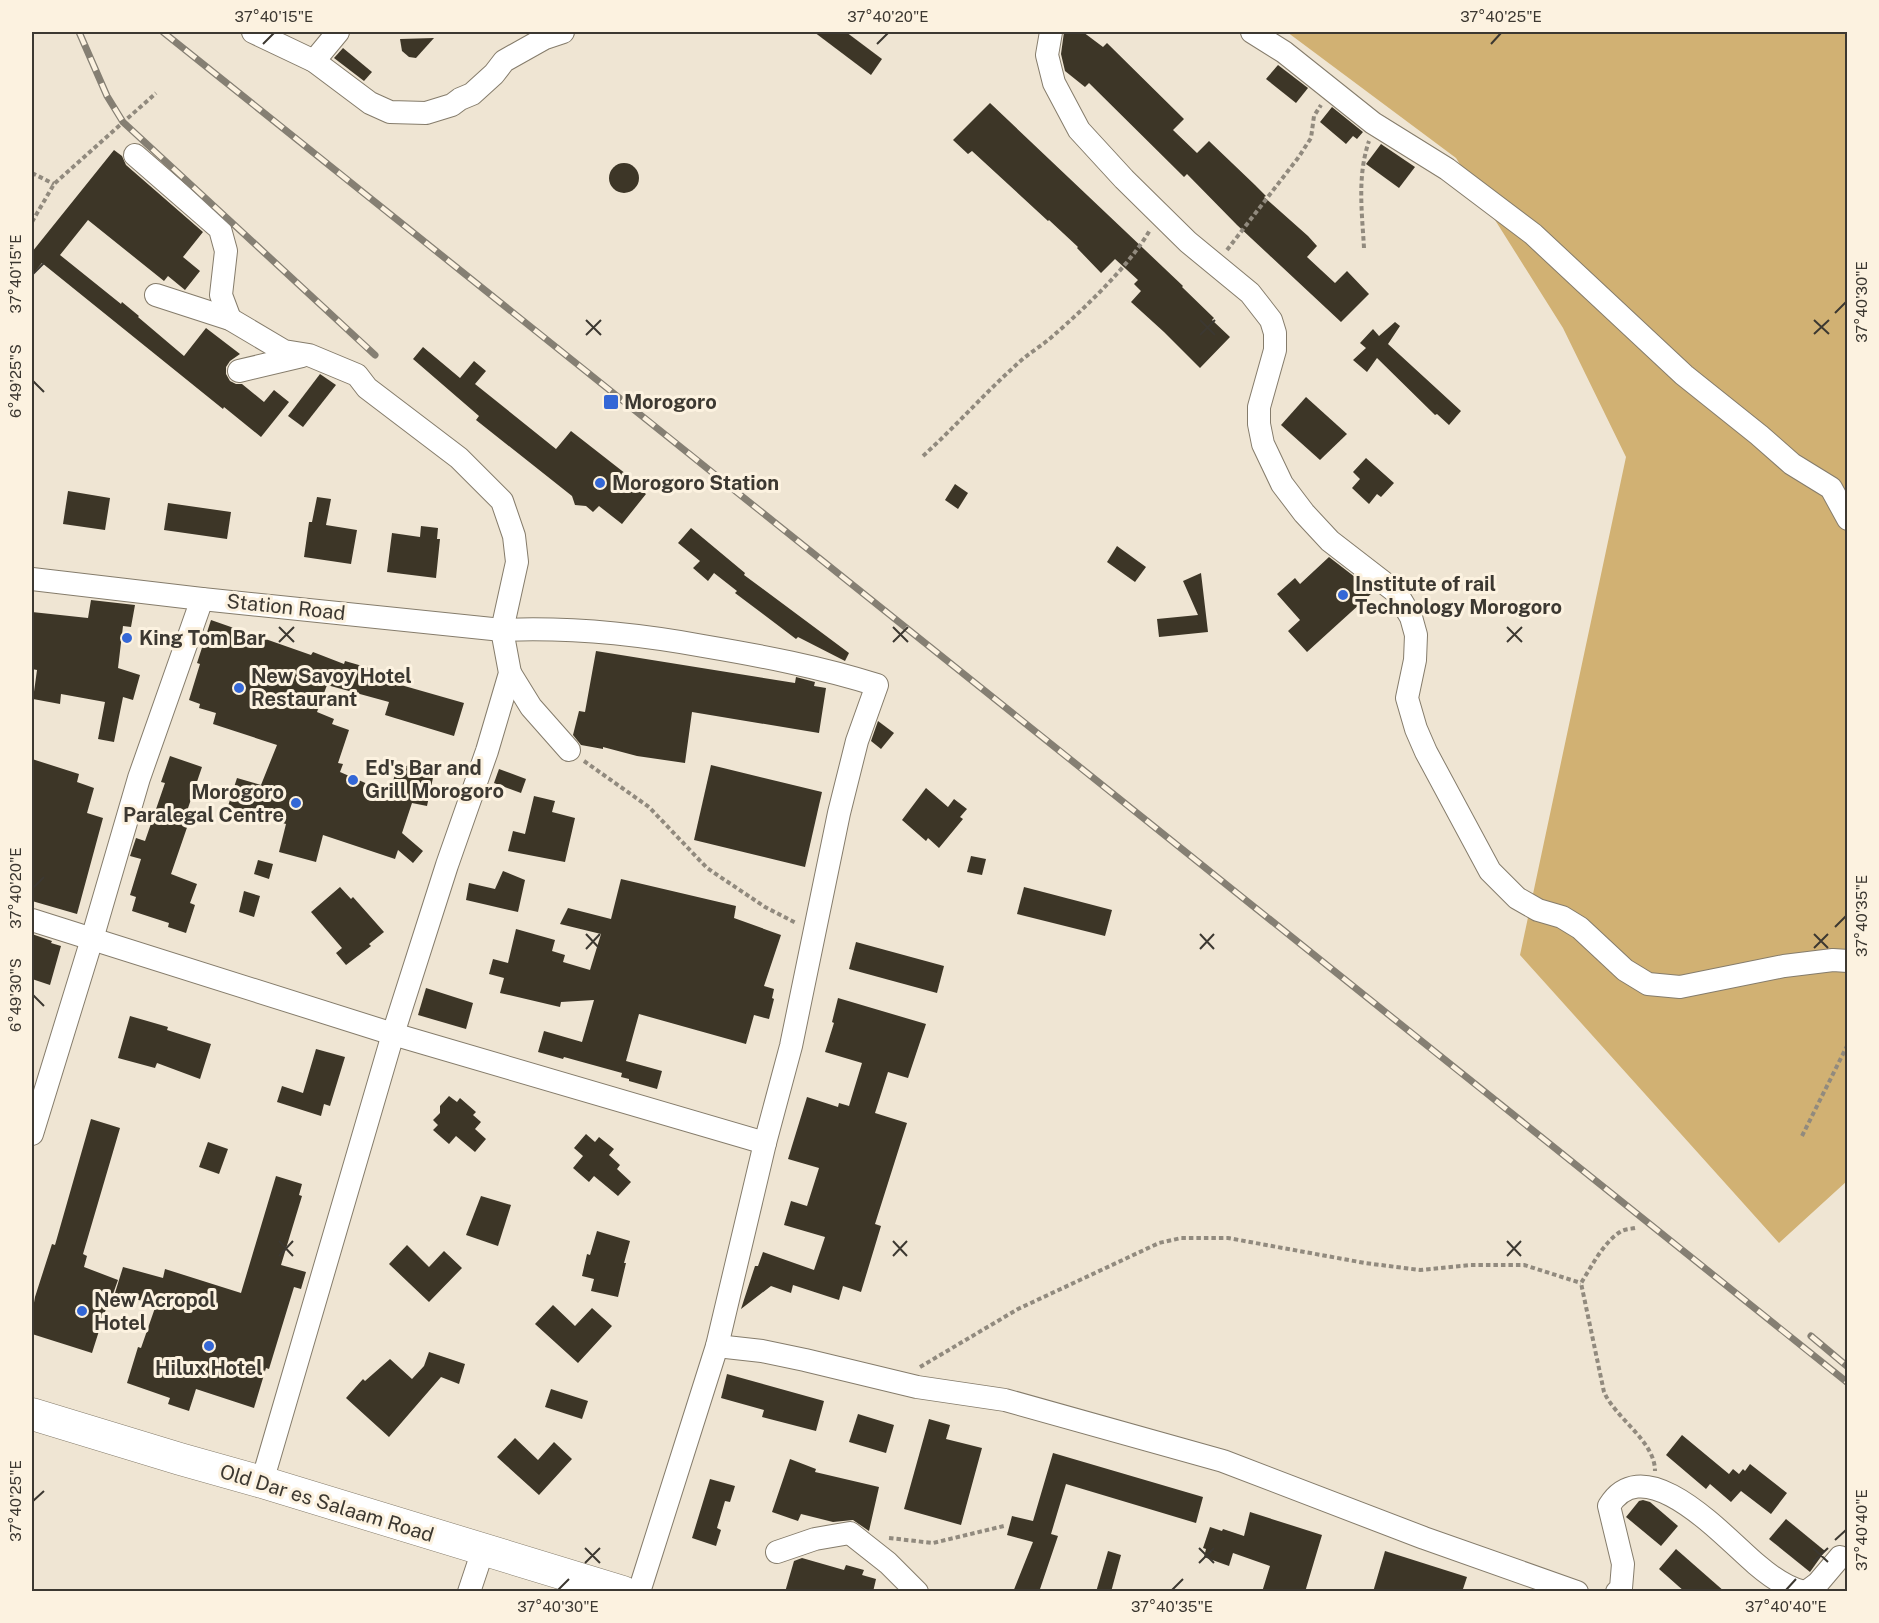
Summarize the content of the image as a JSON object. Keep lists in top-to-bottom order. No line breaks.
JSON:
{"streets":{"main road":["Old Dar es Salaam Road"],"street":["Station Road"]},"places":{"transit":["Morogoro"],"other":["Morogoro Station","Institute of rail Technology Morogoro","King Tom Bar","New Savoy Hotel Restaurant","Ed's Bar and Grill Morogoro","Morogoro Paralegal Centre","New Acropol Hotel","Hilux Hotel"]},"coordinates":["37°40'15\"E","37°40'20\"E","37°40'25\"E","37°40'30\"E","6°49'25\"S","37°40'35\"E","6°49'30\"S","37°40'40\"E"]}
